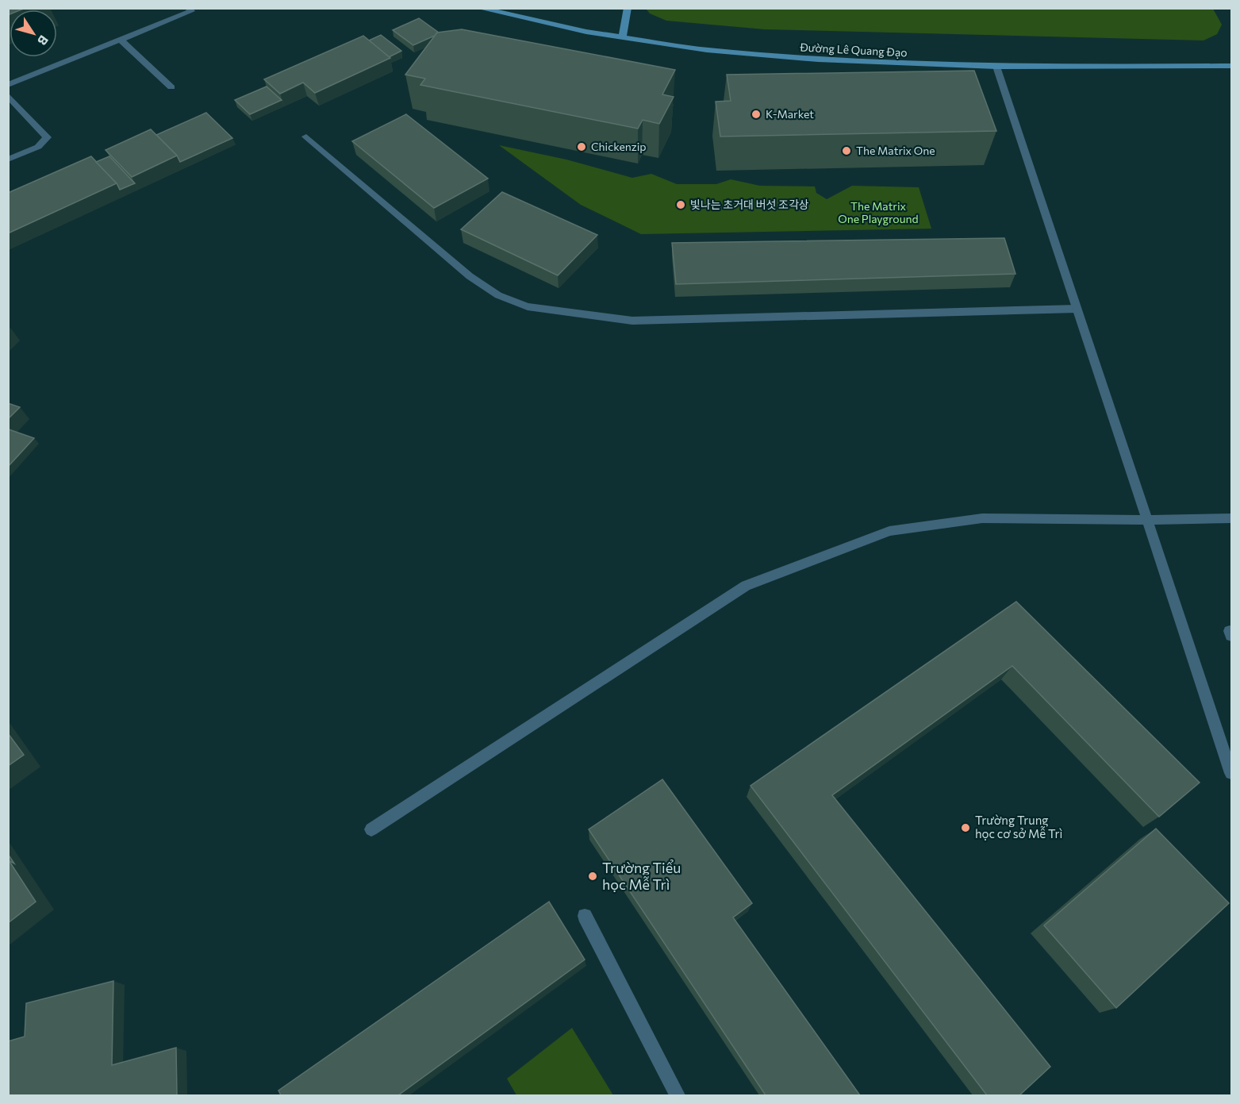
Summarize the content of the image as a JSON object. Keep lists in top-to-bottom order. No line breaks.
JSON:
{"streets":{"main road":["Đường Lê Quang Đạo"]},"parks":["The Matrix One Playground"],"places":["K-Market","Chickenzip","The Matrix One","빛나는 초거대 버섯 조각상","Trường Trung học cơ sở Mễ Trì","Trường Tiểu học Mễ Trì"],"north":"bottom right"}
